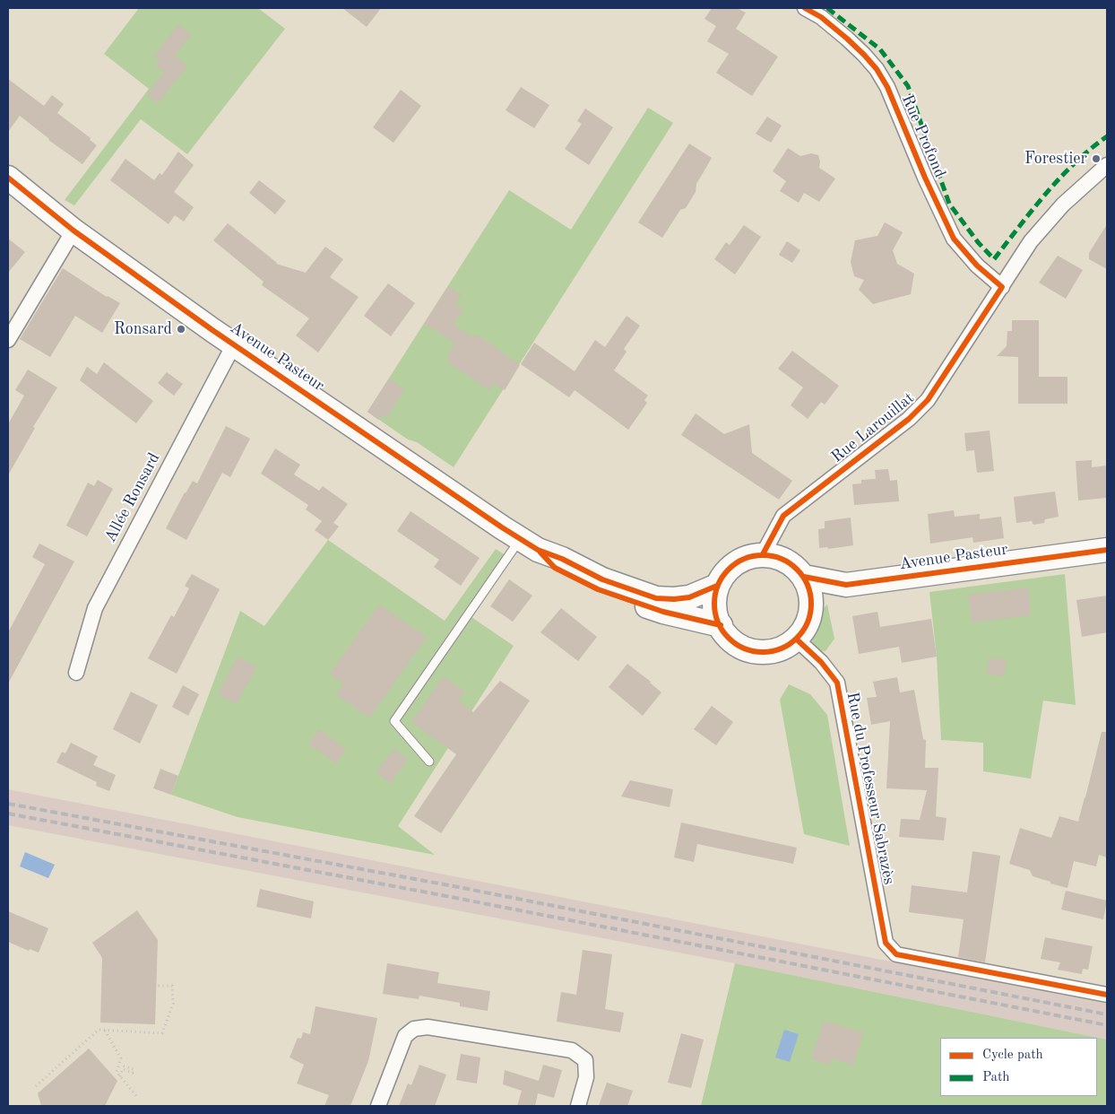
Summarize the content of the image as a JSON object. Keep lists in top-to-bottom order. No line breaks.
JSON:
{"streets":{"main road":["Avenue Pasteur"],"street":["Rue Profond","Rue Larouillat","Allée Ronsard","Rue du Professeur Sabrazès"]},"crossings":[["Rue Profond","Rue Larouillat"],["Avenue Pasteur","Rue Larouillat"],["Avenue Pasteur","Allée Ronsard"],["Avenue Pasteur","Rue du Professeur Sabrazès"],["Rue Larouillat","Rue du Professeur Sabrazès"]],"places":["Forestier","Ronsard"],"legend":["Cycle path","Path"]}
